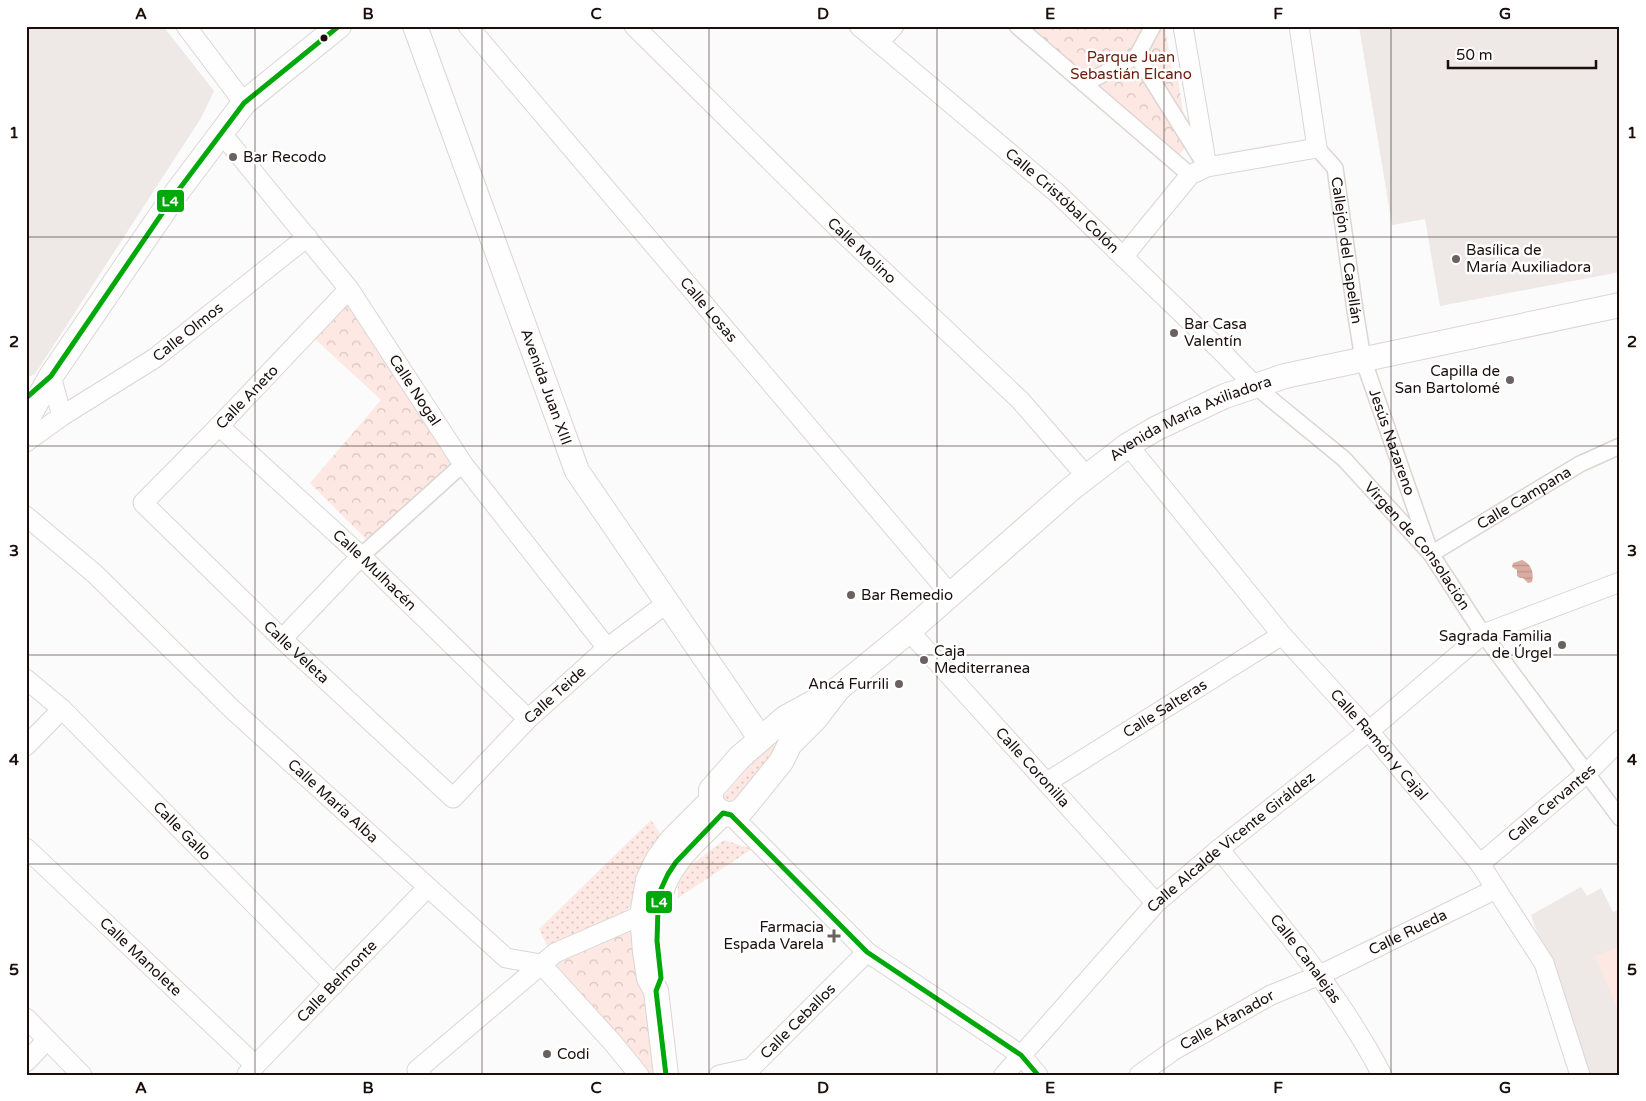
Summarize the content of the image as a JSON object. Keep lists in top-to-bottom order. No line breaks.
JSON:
{"streets":{"street":["Calle Cristóbal Colón","Calle Molino","Callejón del Capellán","Calle Losas","Calle Olmos","Avenida Juan XIII","Calle Nogal","Calle Aneto","Avenida María Axiliadora","Jesús Nazareno","Calle Campana","Virgen de Consolación","Calle Mulhacén","Calle Veleta","Calle Teide","Calle Salteras","Calle Ramón y Cajal","Calle Coronilla","Calle María Alba","Calle Cervantes","Calle Gallo","Calle Alcalde Vicente Giráldez","Calle Rueda","Calle Manolete","Calle Canalejas","Calle Belmonte","Calle Ceballos","Calle Afanador"]},"crossings":[["Calle Cristóbal Colón","Avenida María Axiliadora"],["Calle Cristóbal Colón","Virgen de Consolación"],["Calle Molino","Avenida María Axiliadora"],["Callejón del Capellán","Avenida María Axiliadora"],["Callejón del Capellán","Jesús Nazareno"],["Calle Losas","Avenida María Axiliadora"],["Calle Olmos","Calle Nogal"],["Avenida Juan XIII","Avenida María Axiliadora"],["Avenida Juan XIII","Calle Teide"],["Calle Nogal","Calle Aneto"],["Calle Nogal","Calle Teide"],["Calle Aneto","Calle Mulhacén"],["Calle Aneto","Calle Veleta"],["Avenida María Axiliadora","Jesús Nazareno"],["Avenida María Axiliadora","Virgen de Consolación"],["Avenida María Axiliadora","Calle Ramón y Cajal"],["Avenida María Axiliadora","Calle Coronilla"],["Jesús Nazareno","Calle Campana"],["Jesús Nazareno","Virgen de Consolación"],["Calle Campana","Virgen de Consolación"],["Virgen de Consolación","Calle Cervantes"],["Virgen de Consolación","Calle Alcalde Vicente Giráldez"],["Calle Mulhacén","Calle Teide"],["Calle Veleta","Calle Teide"],["Calle Salteras","Calle Ramón y Cajal"],["Calle Salteras","Calle Coronilla"],["Calle Ramón y Cajal","Calle Cervantes"],["Calle Ramón y Cajal","Calle Alcalde Vicente Giráldez"],["Calle Ramón y Cajal","Calle Rueda"],["Calle Coronilla","Calle Alcalde Vicente Giráldez"],["Calle María Alba","Calle Belmonte"],["Calle Gallo","Calle Belmonte"],["Calle Alcalde Vicente Giráldez","Calle Canalejas"],["Calle Rueda","Calle Canalejas"],["Calle Rueda","Calle Afanador"],["Calle Manolete","Calle Belmonte"],["Calle Canalejas","Calle Afanador"]],"parks":["Parque Juan Sebastián Elcano"],"places":{"other":["Bar Recodo","Basílica de María Auxiliadora","Bar Casa Valentín","Capilla de San Bartolomé","Bar Remedio","Sagrada Familia de Úrgel","Caja Mediterranea","Ancá Furrili","Codi"],"health":["Farmacia Espada Varela"]},"lines":["transit line L4"],"scale_bar":"50 m","grid":{"columns":["A","B","C","D","E","F","G"],"rows":["1","2","3","4","5"]}}
